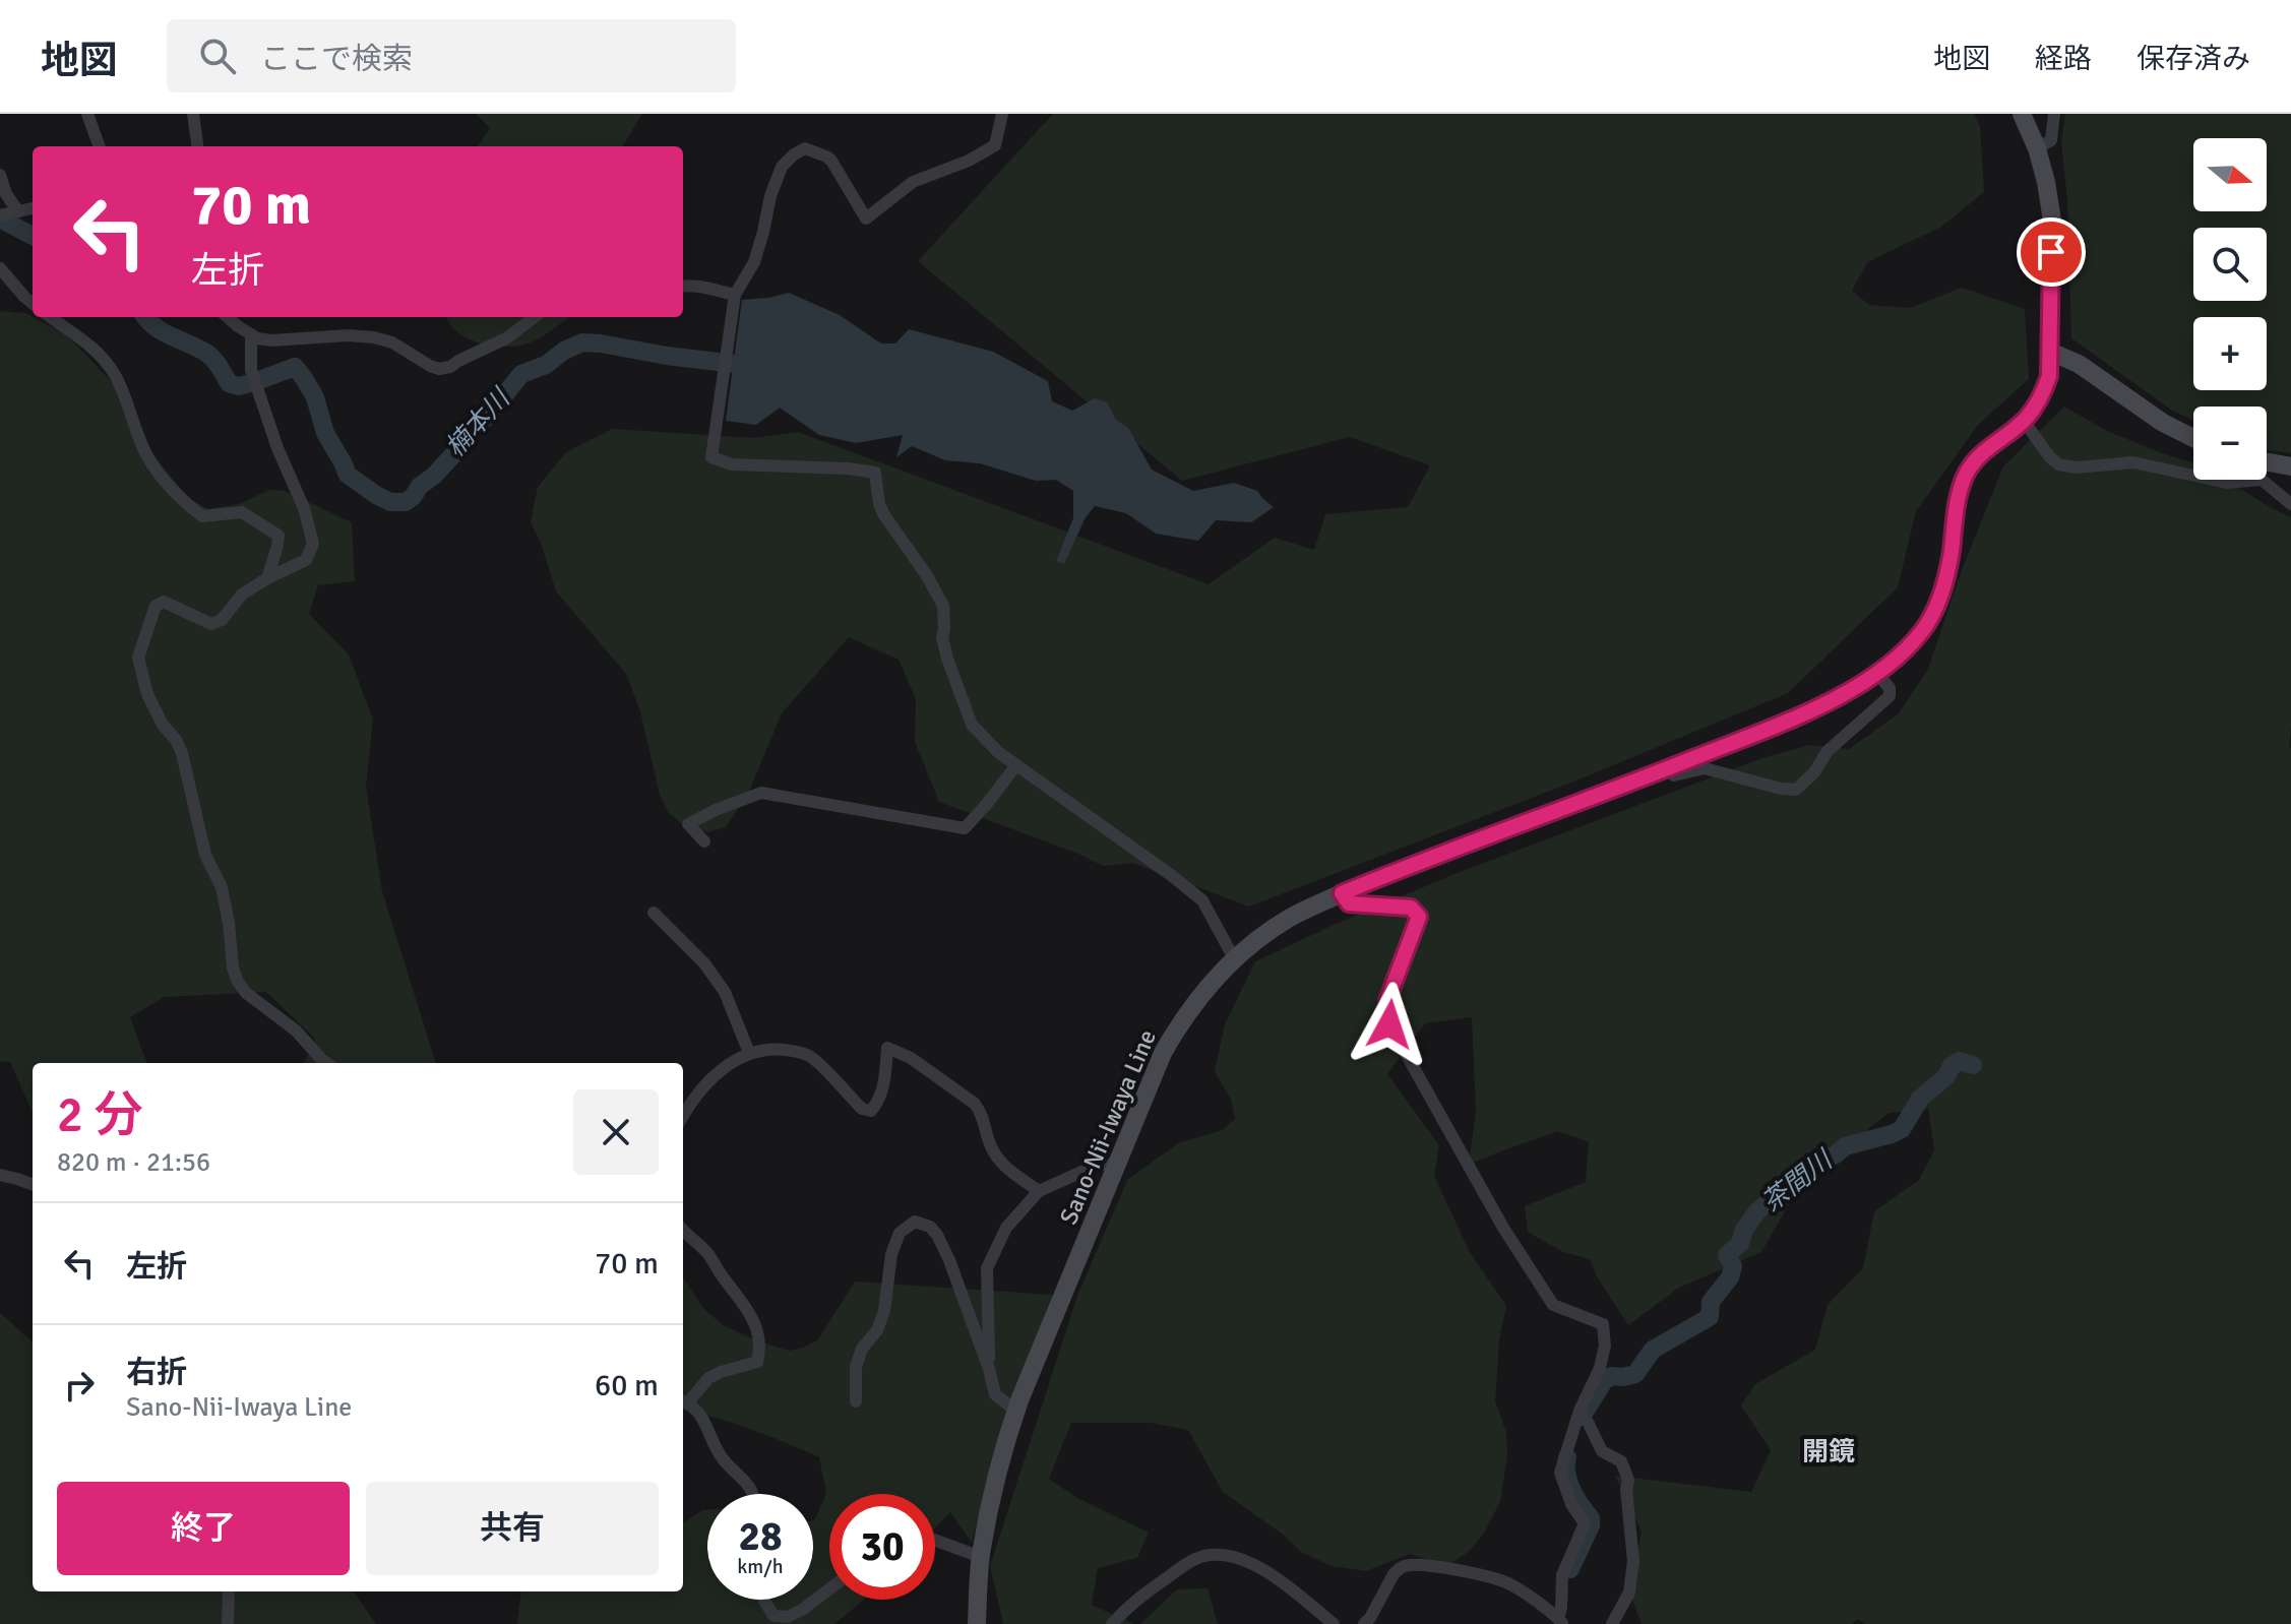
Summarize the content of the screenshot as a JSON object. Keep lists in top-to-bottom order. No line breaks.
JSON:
{"streets":{"main road":["Sano-Nii-Iwaya Line"]},"districts":["開鏡"],"water":["楠本川","茶間川"],"north":"right","page":{"header":"地図","search":"ここで検索","nav":["地図","経路","保存済み"],"map_buttons":["+","−"],"turn":["70 m","左折"],"heading":["2 分","820 m · 21:56"],"list":[{"name":"左折","value":"70 m"},{"name":"右折","note":"Sano-Nii-Iwaya Line","value":"60 m"}],"buttons":["終了","共有"],"speed":"28 km/h","limit":"30"}}
